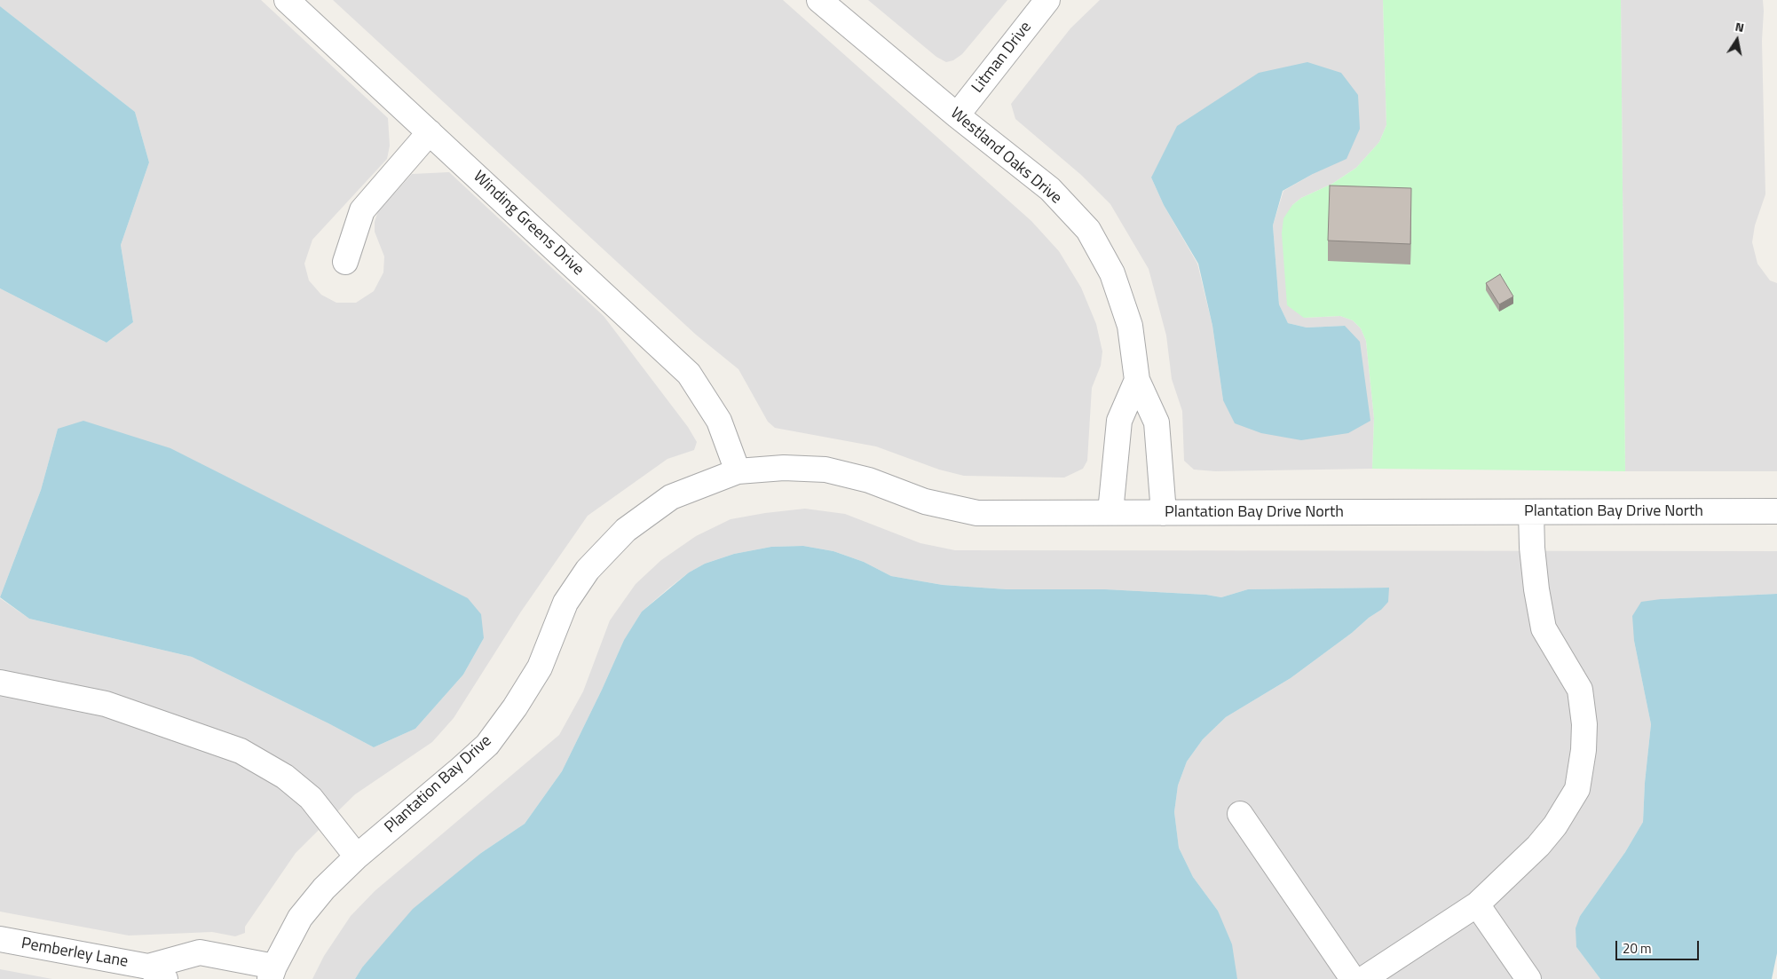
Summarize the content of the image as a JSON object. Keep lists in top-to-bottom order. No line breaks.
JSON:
{"streets":{"street":["Litman Drive","Westland Oaks Drive","Winding Greens Drive","Plantation Bay Drive North","Plantation Bay Drive","Pemberley Lane"]},"crossings":[["Litman Drive","Westland Oaks Drive"],["Winding Greens Drive","Plantation Bay Drive North"],["Winding Greens Drive","Plantation Bay Drive"],["Plantation Bay Drive North","Plantation Bay Drive"]],"scale_bar":"20 m","north":"top"}
